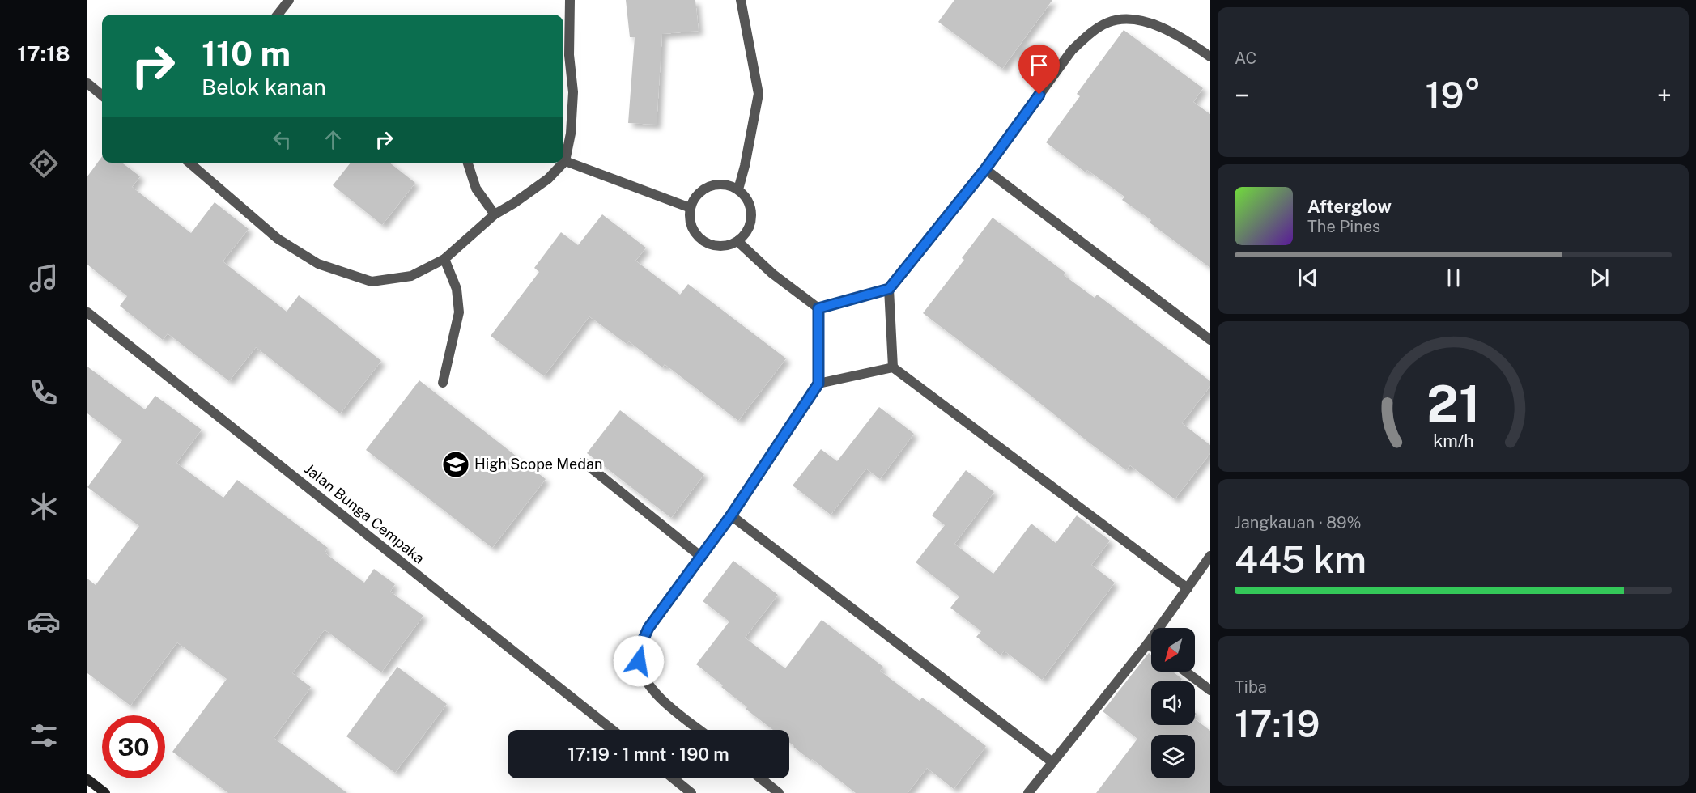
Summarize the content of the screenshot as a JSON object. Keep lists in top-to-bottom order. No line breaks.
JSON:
{"streets":{"street":["Jalan Bunga Cempaka"]},"places":{"school or university":["High Scope Medan"]},"north":"bottom left","page":{"tabs":"17:18","tile":["AC",["Jangkauan · 89%","445 km"],["Tiba","17:19"]],"turn":["110 m","Belok kanan"],"heat":["−","19°","+"],"song":["Afterglow","The Pines"],"limit":"30","trip":"17:19 · 1 mnt · 190 m","gauge":["21","km/h"]}}
